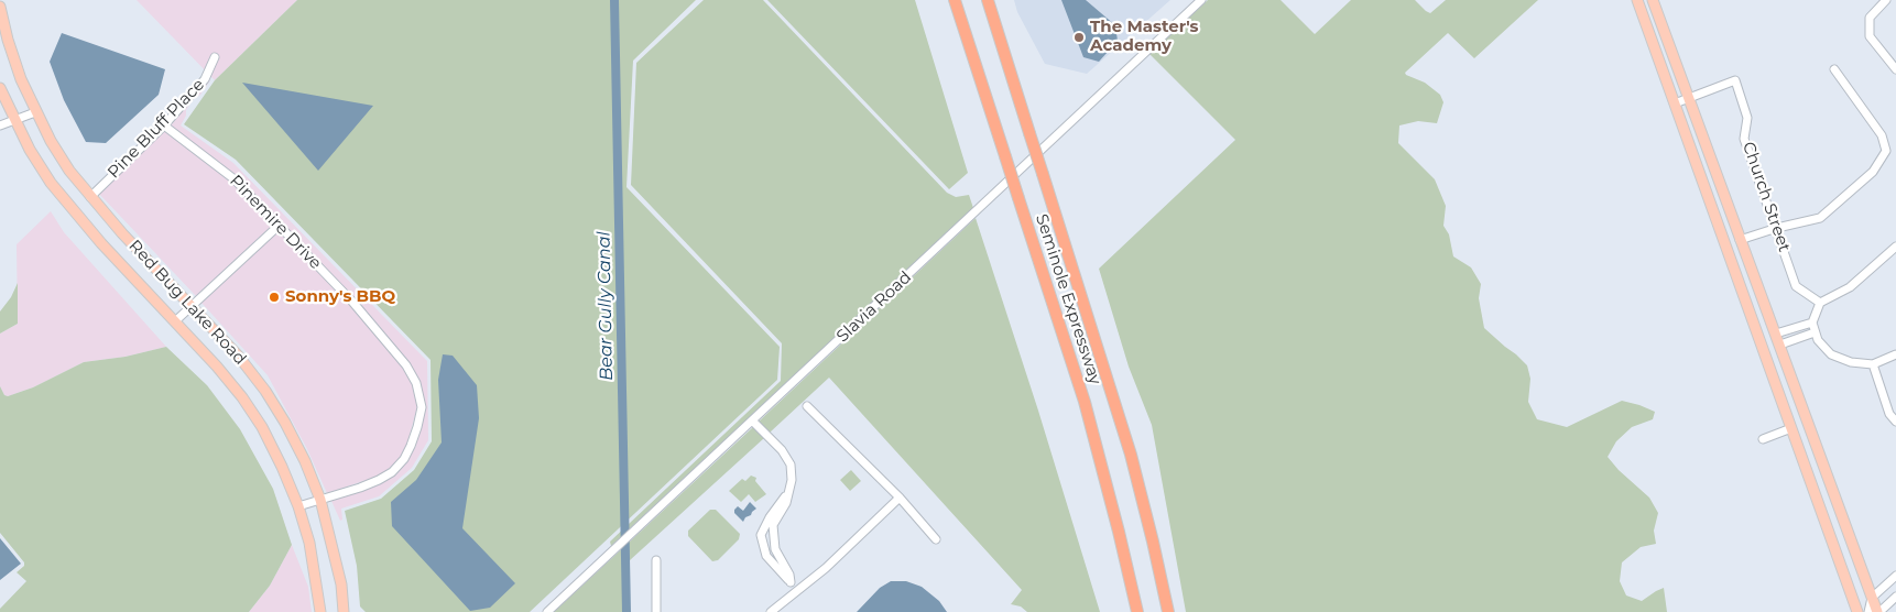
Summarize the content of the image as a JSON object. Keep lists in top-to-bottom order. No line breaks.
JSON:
{"streets":{"highway":["Seminole Expressway"],"main road":["Red Bug Lake Road"],"street":["Pine Bluff Place","Church Street","Pinemire Drive","Slavia Road"]},"crossings":[["Pine Bluff Place","Pinemire Drive"],["Pine Bluff Place","Red Bug Lake Road"],["Pinemire Drive","Red Bug Lake Road"]],"water":["Bear Gully Canal"],"places":["The Master's Academy","Sonny's BBQ"]}
